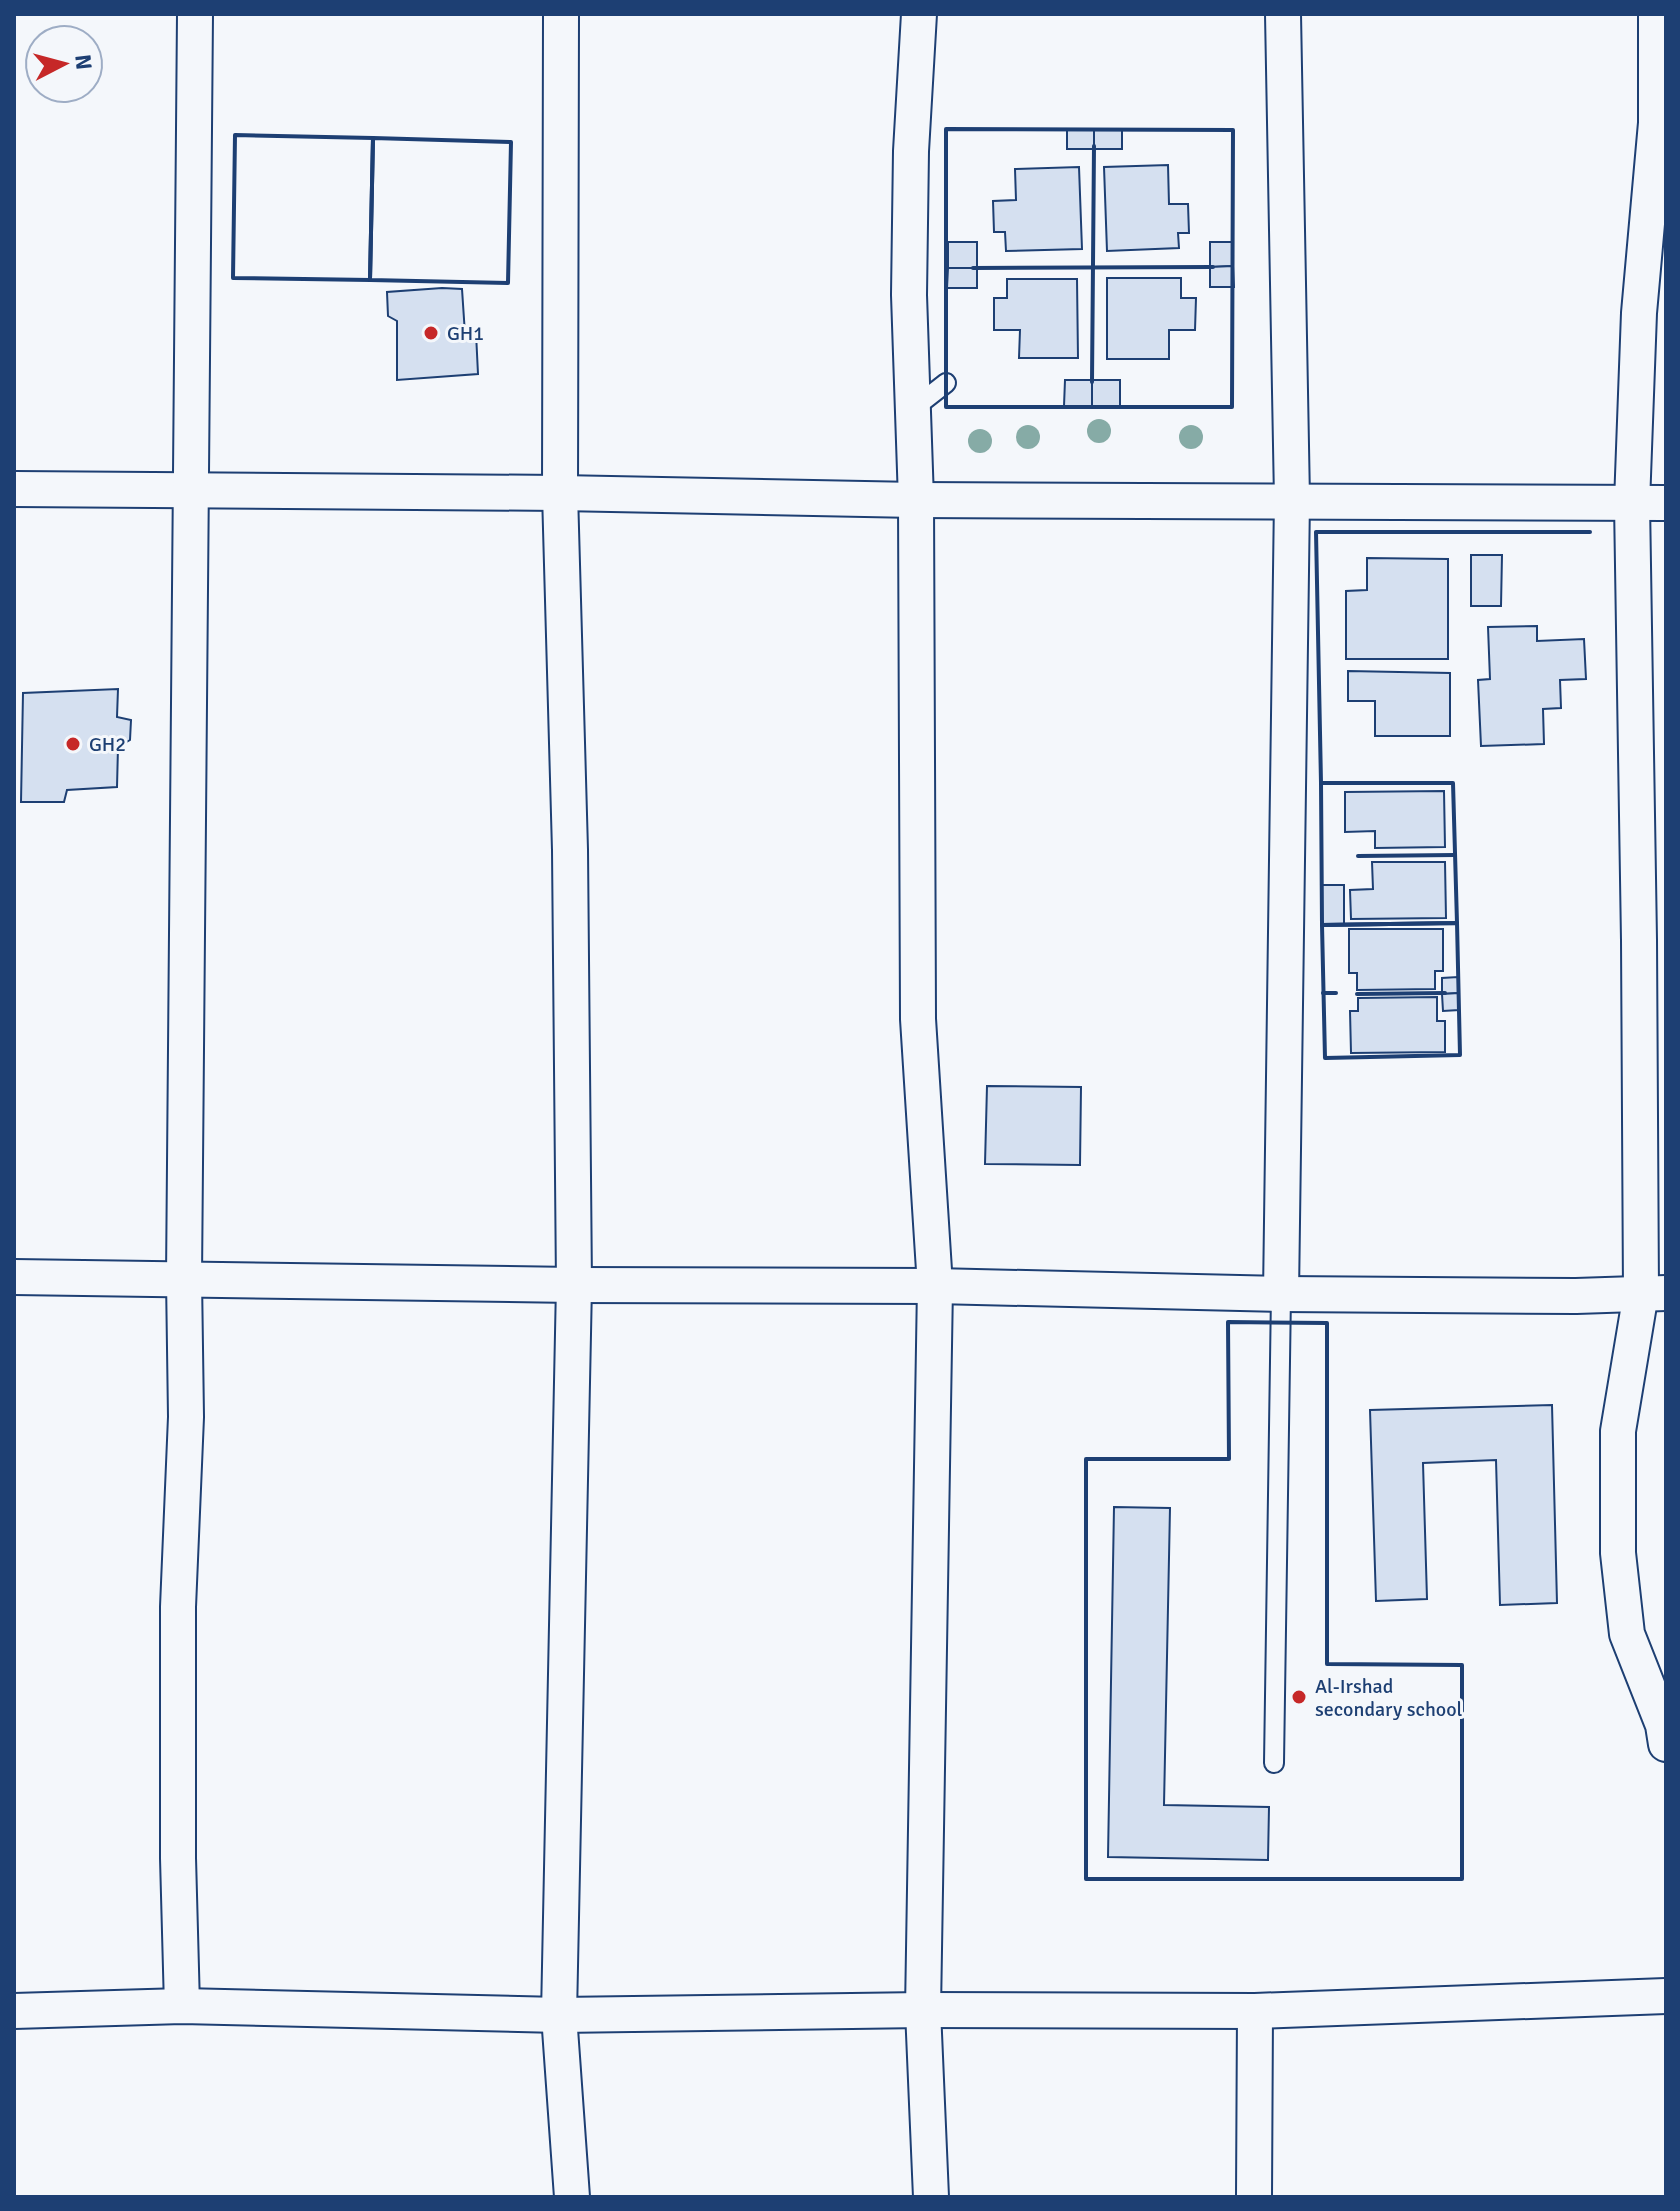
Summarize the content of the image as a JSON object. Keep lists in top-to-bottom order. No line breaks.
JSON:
{"places":["GH1","GH2","Al-Irshad secondary school"],"north":"right"}
